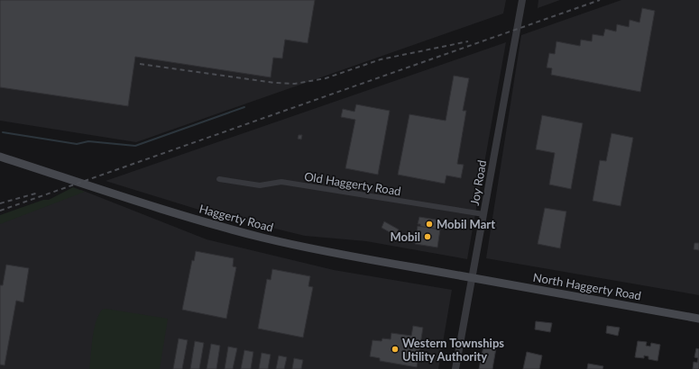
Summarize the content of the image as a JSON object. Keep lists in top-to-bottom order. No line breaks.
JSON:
{"streets":{"main road":["Haggerty Road","North Haggerty Road"],"street":["Joy Road","Old Haggerty Road"]},"crossings":[["Joy Road","Old Haggerty Road"],["Joy Road","Haggerty Road"],["Joy Road","North Haggerty Road"],["Haggerty Road","North Haggerty Road"]],"places":["Mobil Mart","Mobil","Western Townships Utility Authority"]}
